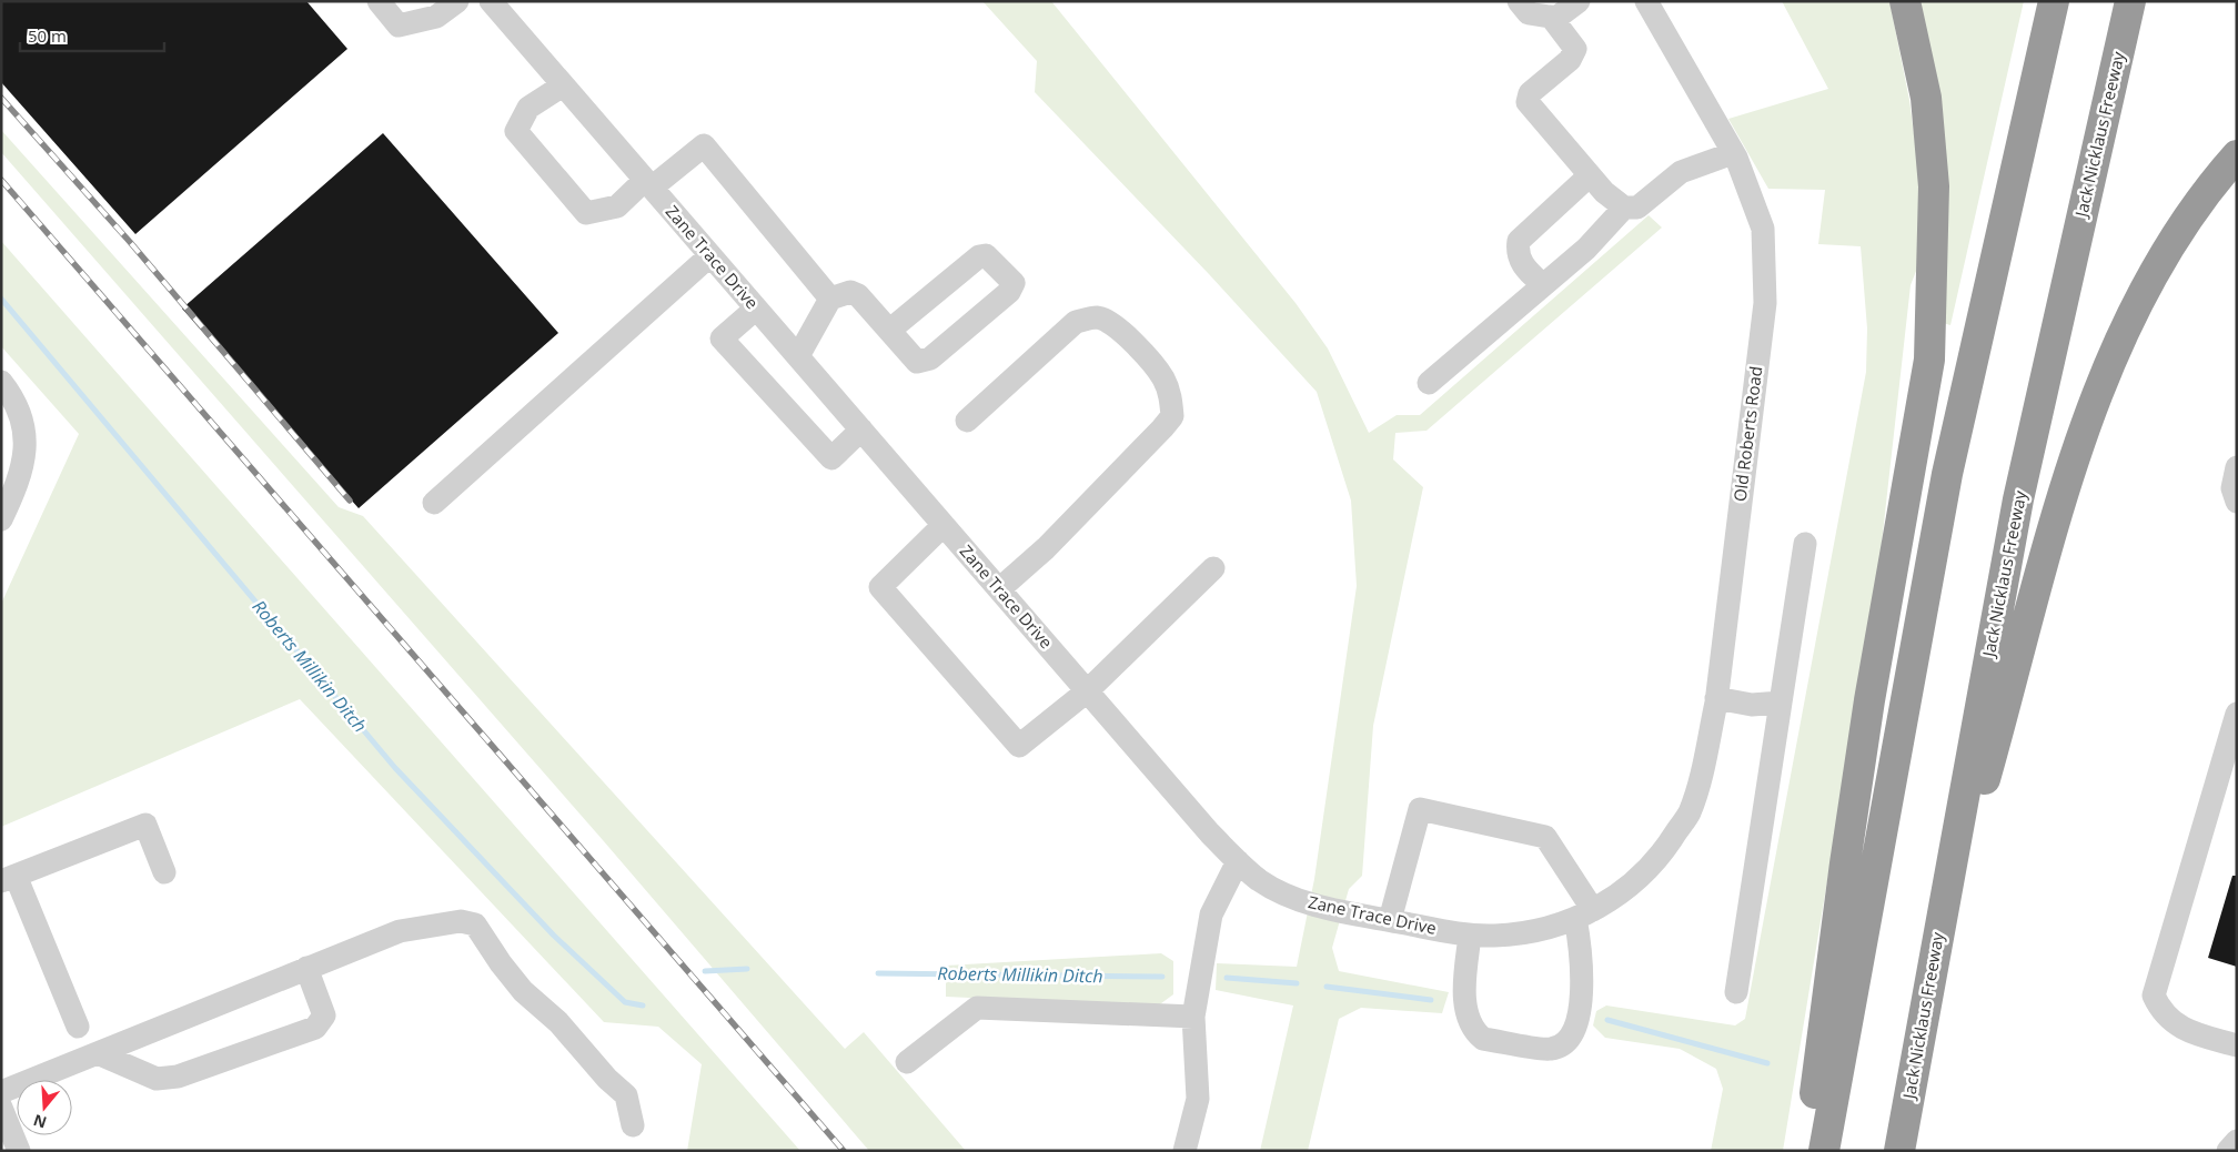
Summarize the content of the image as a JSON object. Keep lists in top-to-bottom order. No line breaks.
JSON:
{"streets":{"highway":["Jack Nicklaus Freeway"],"street":["Zane Trace Drive","Old Roberts Road"]},"crossings":[["Zane Trace Drive","Old Roberts Road"]],"water":["Roberts Millikin Ditch"],"scale_bar":"50 m","north":"bottom"}
